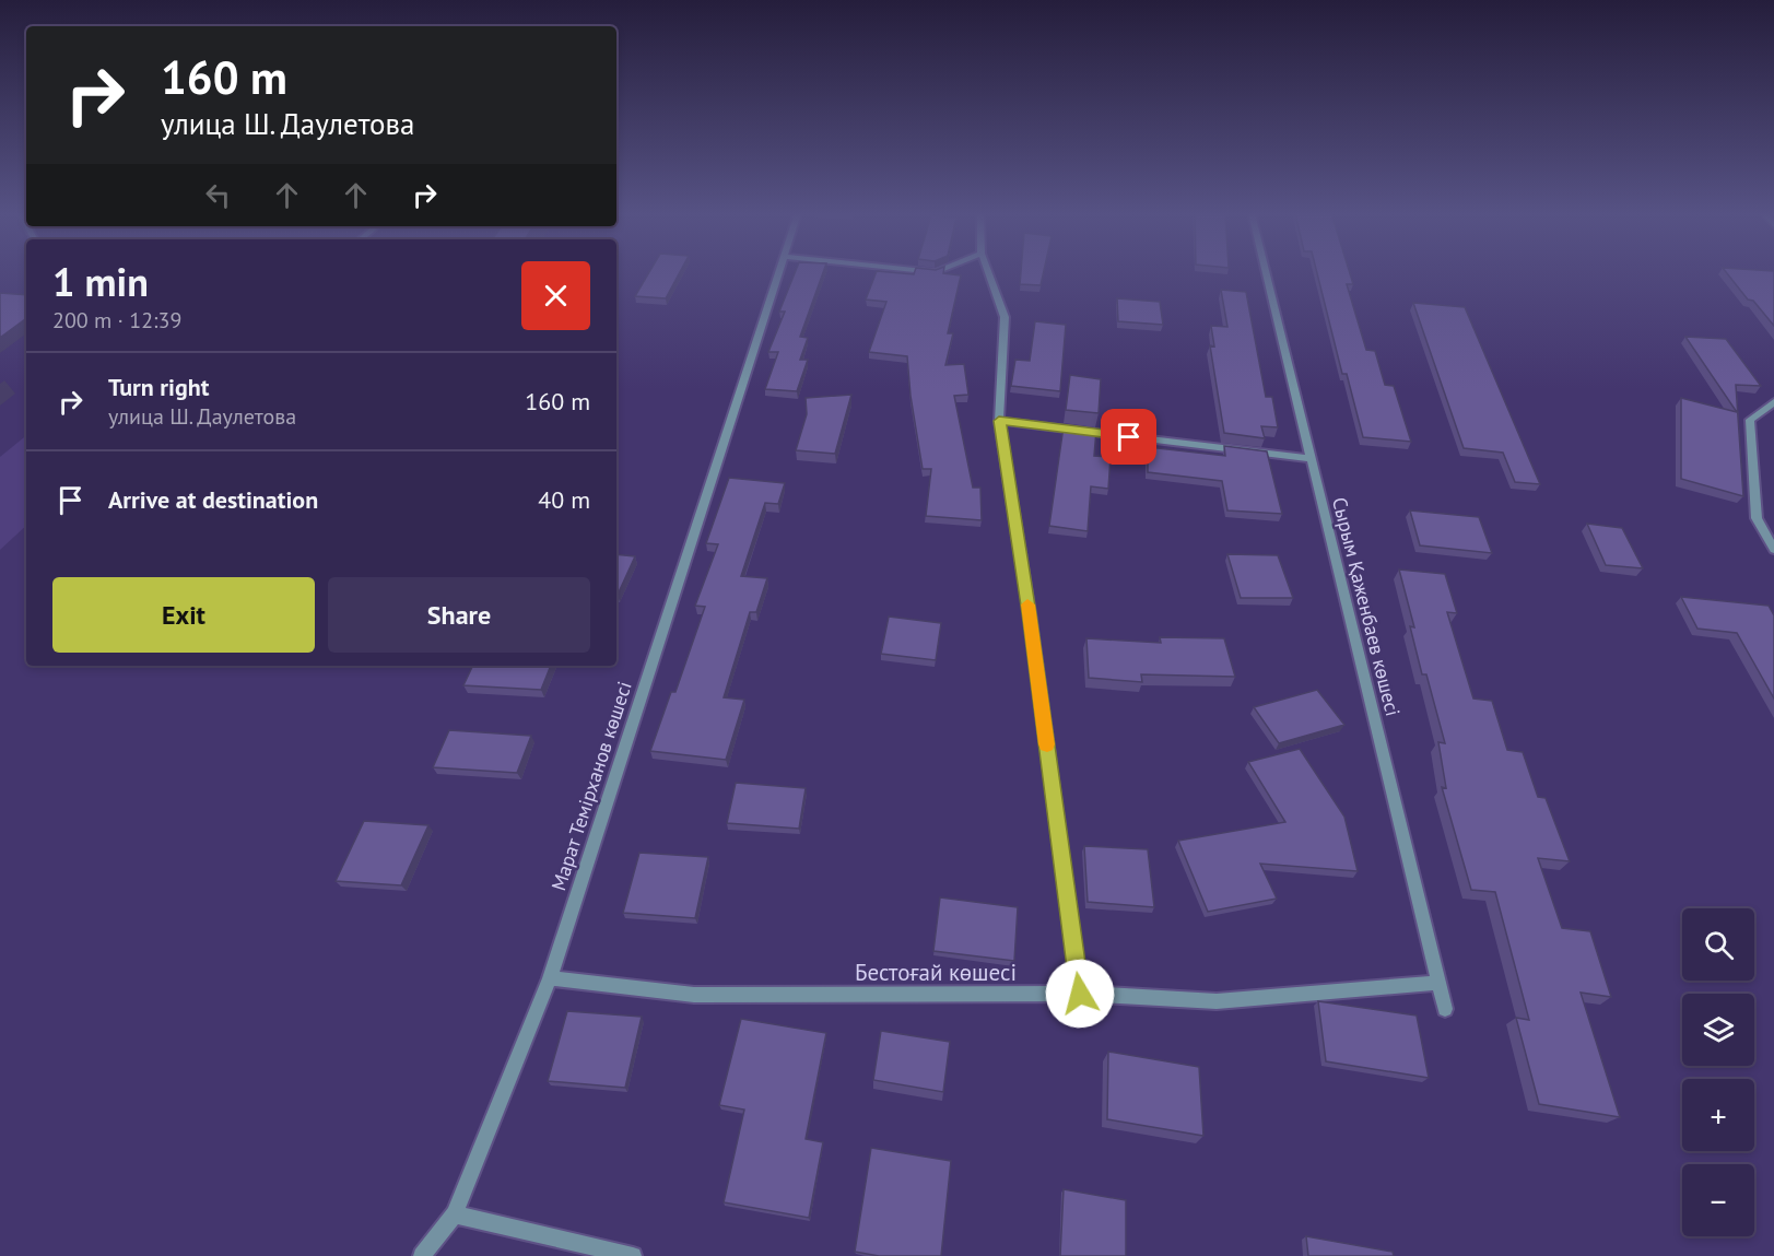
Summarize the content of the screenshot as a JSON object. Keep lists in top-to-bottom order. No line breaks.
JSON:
{"streets":{"street":["Сырым Қаженбаев көшесі","Марат Темірханов көшесі","Бестоғай көшесі"]},"crossings":[["Сырым Қаженбаев көшесі","Бестоғай көшесі"],["Марат Темірханов көшесі","Бестоғай көшесі"]],"page":{"turn":["160 m","улица Ш. Даулетова"],"heading":["1 min","200 m · 12:39"],"list":[{"name":"Turn right","note":"улица Ш. Даулетова","value":"160 m"},{"name":"Arrive at destination","value":"40 m"}],"buttons":["Exit","Share"],"map_buttons":["+","−"]}}
